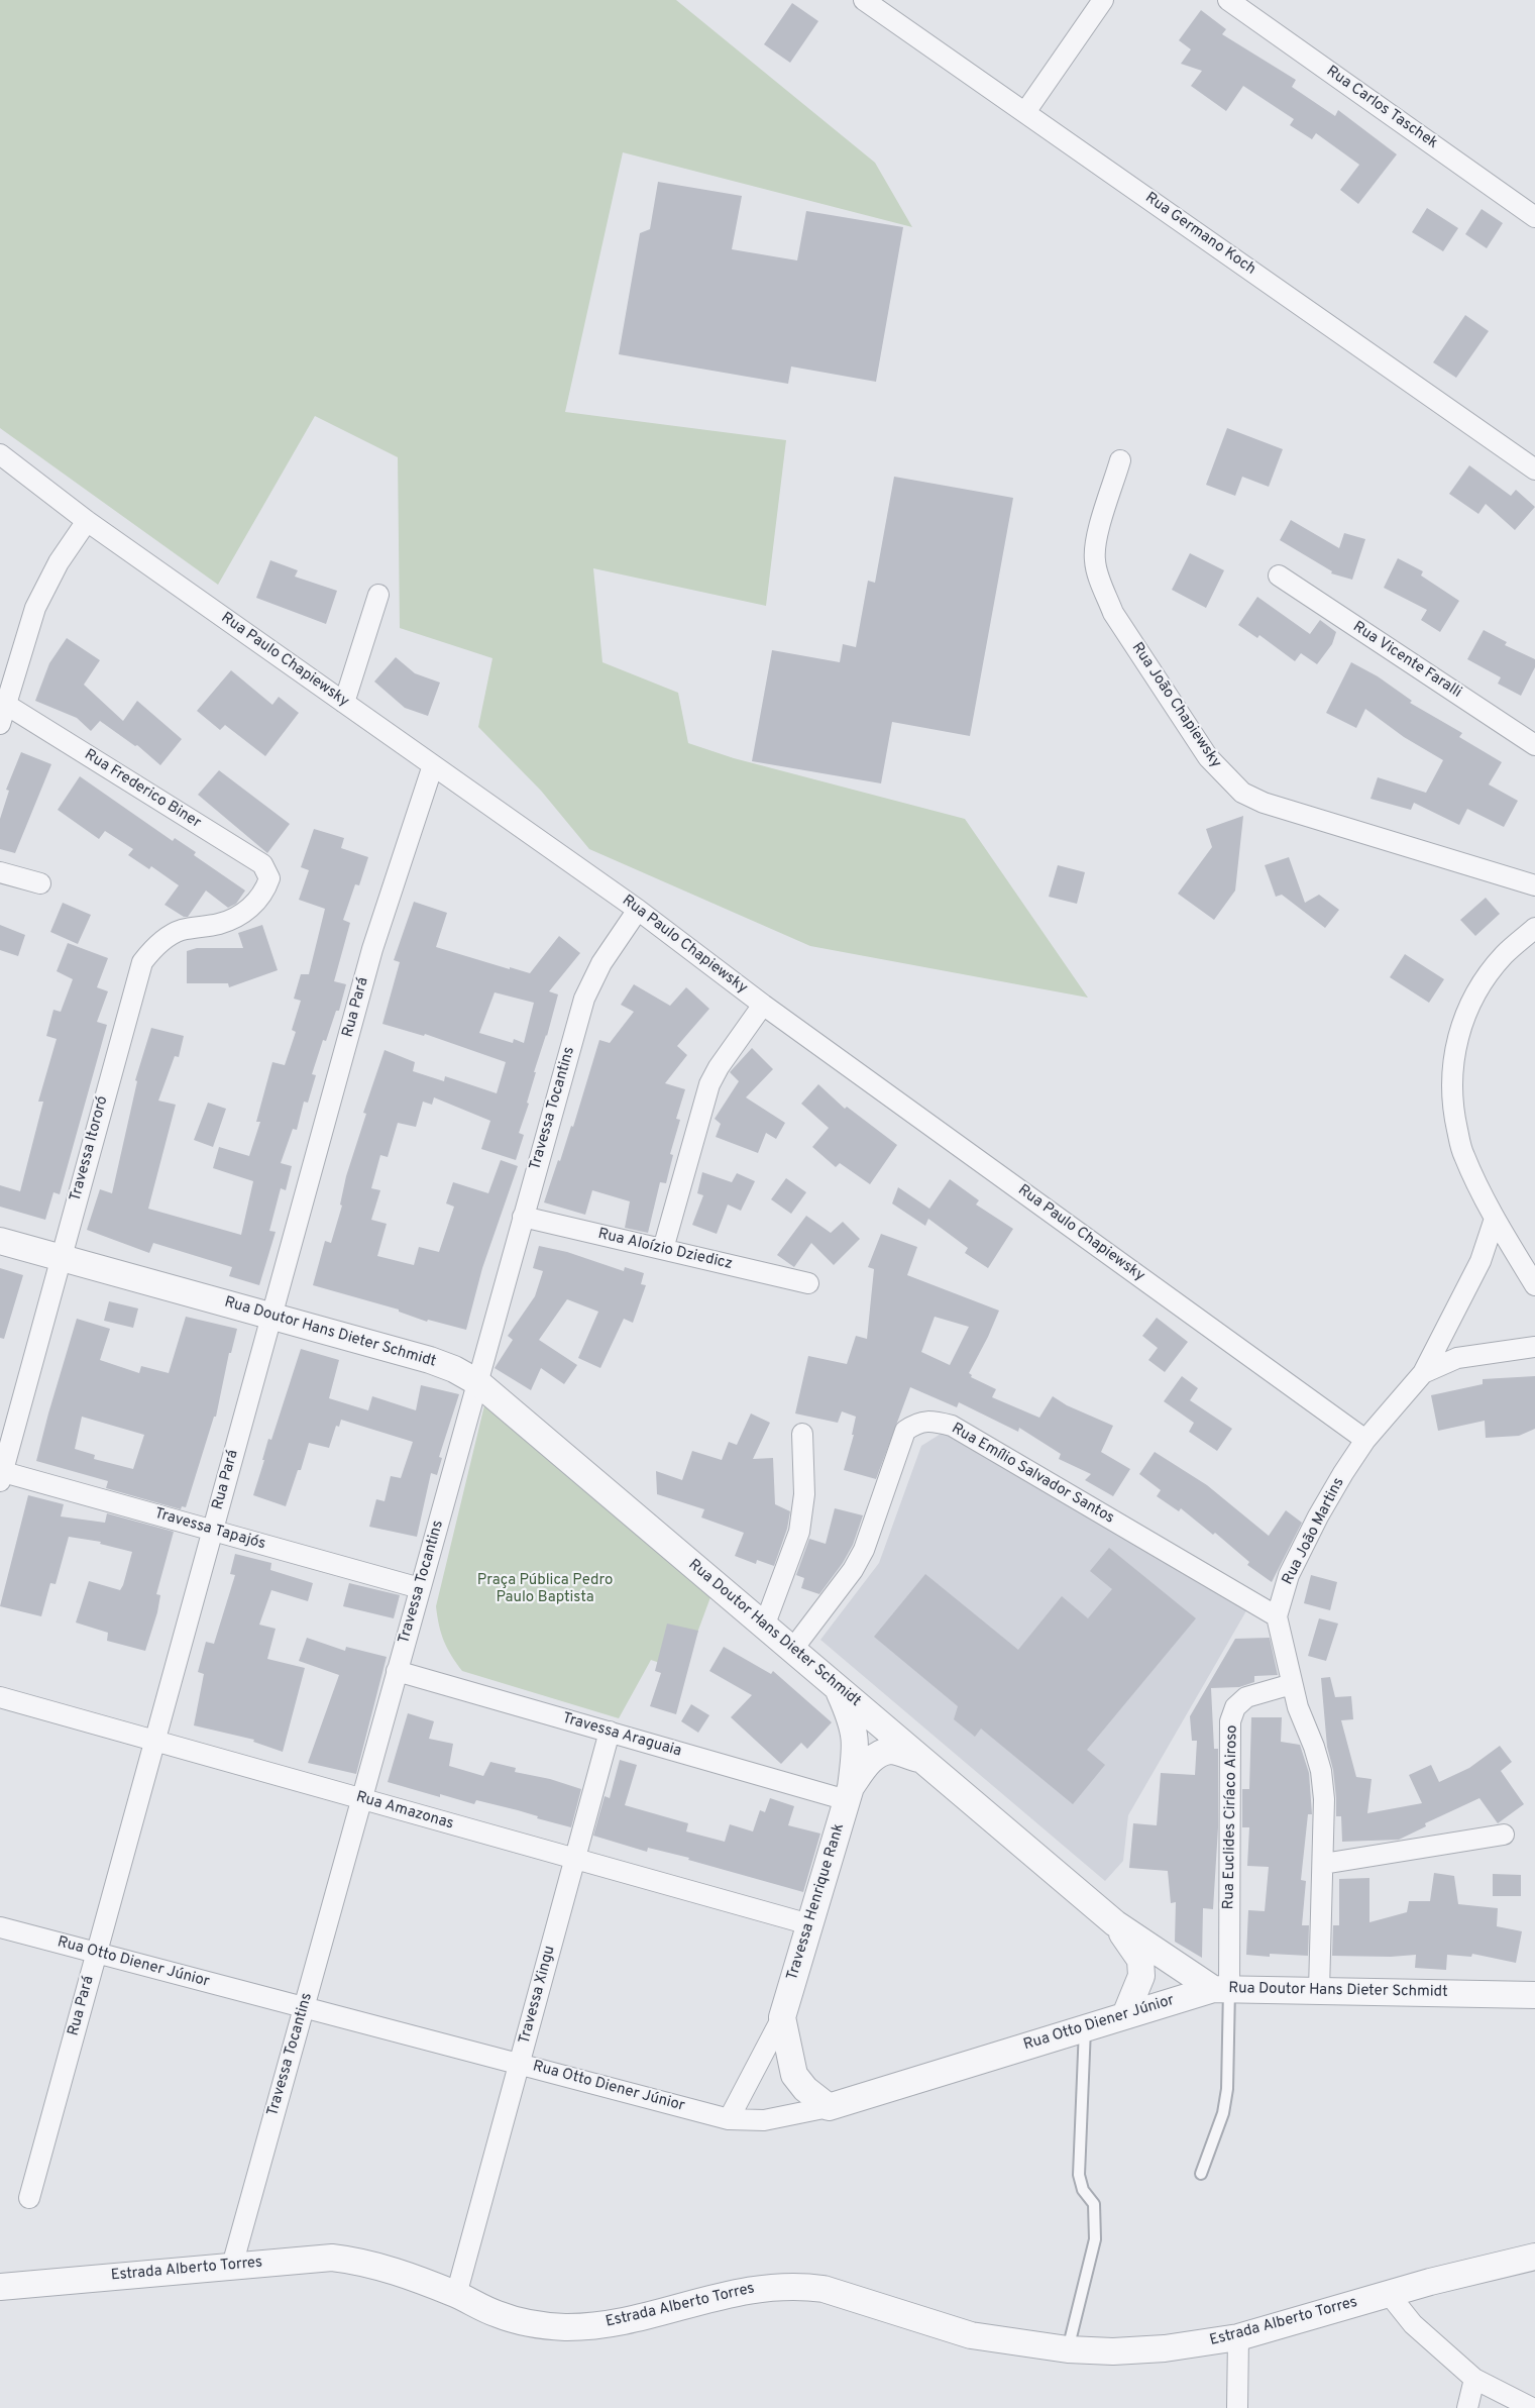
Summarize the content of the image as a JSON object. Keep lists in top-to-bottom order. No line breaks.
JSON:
{"streets":{"street":["Rua Carlos Taschek","Rua Germano Koch","Rua Paulo Chapiewsky","Rua Vicente Faralli","Rua João Chapiewsky","Rua Frederico Biner","Rua Pará","Travessa Tocantins","Travessa Itororó","Rua Aloízio Dziedicz","Rua Doutor Hans Dieter Schmidt","Rua Emílio Salvador Santos","Travessa Tapajós","Rua João Martins","Travessa Araguaia","Rua Amazonas","Rua Euclides Ciríaco Airoso","Travessa Henrique Rank","Rua Otto Diener Júnior","Travessa Xingu","Estrada Alberto Torres"]},"crossings":[["Rua Paulo Chapiewsky","Rua Pará"],["Rua Paulo Chapiewsky","Travessa Tocantins"],["Rua Paulo Chapiewsky","Rua João Martins"],["Rua Frederico Biner","Travessa Itororó"],["Rua Pará","Rua Doutor Hans Dieter Schmidt"],["Rua Pará","Travessa Tapajós"],["Rua Pará","Rua Amazonas"],["Rua Pará","Rua Otto Diener Júnior"],["Travessa Tocantins","Rua Aloízio Dziedicz"],["Travessa Tocantins","Rua Doutor Hans Dieter Schmidt"],["Travessa Tocantins","Travessa Tapajós"],["Travessa Tocantins","Travessa Araguaia"],["Travessa Tocantins","Rua Amazonas"],["Travessa Tocantins","Rua Otto Diener Júnior"],["Travessa Tocantins","Estrada Alberto Torres"],["Travessa Itororó","Rua Doutor Hans Dieter Schmidt"],["Travessa Itororó","Travessa Tapajós"],["Rua Doutor Hans Dieter Schmidt","Rua Emílio Salvador Santos"],["Rua Doutor Hans Dieter Schmidt","Rua João Martins"],["Rua Doutor Hans Dieter Schmidt","Rua Euclides Ciríaco Airoso"],["Rua Doutor Hans Dieter Schmidt","Travessa Henrique Rank"],["Rua Doutor Hans Dieter Schmidt","Rua Otto Diener Júnior"],["Rua Emílio Salvador Santos","Rua João Martins"],["Rua João Martins","Rua Euclides Ciríaco Airoso"],["Travessa Araguaia","Travessa Henrique Rank"],["Travessa Araguaia","Travessa Xingu"],["Rua Amazonas","Travessa Henrique Rank"],["Rua Amazonas","Travessa Xingu"],["Rua Euclides Ciríaco Airoso","Rua Otto Diener Júnior"],["Travessa Henrique Rank","Rua Otto Diener Júnior"],["Rua Otto Diener Júnior","Travessa Xingu"],["Travessa Xingu","Estrada Alberto Torres"]],"parks":["Praça Pública Pedro Paulo Baptista"]}
